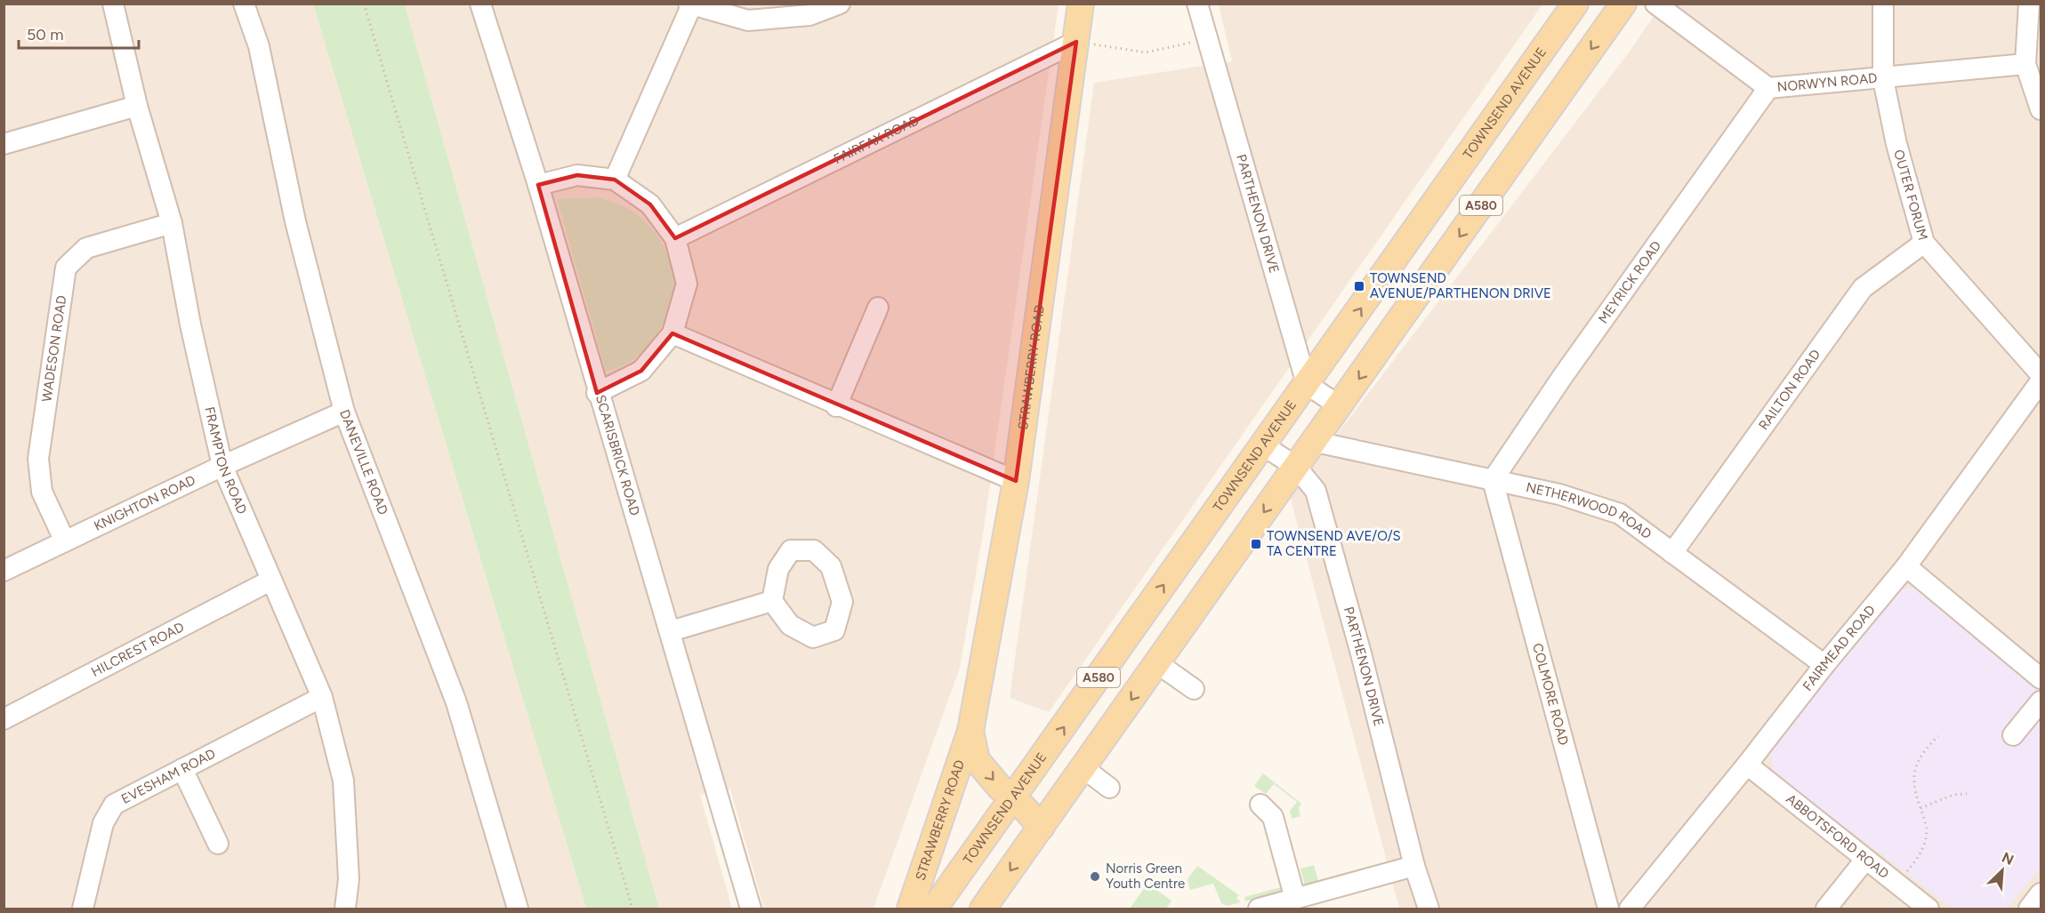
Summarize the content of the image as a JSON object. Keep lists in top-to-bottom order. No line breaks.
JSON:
{"streets":{"main road":["TOWNSEND AVENUE","A580","STRAWBERRY ROAD"],"street":["NORWYN ROAD","FAIRFAX ROAD","OUTER FORUM","PARTHENON DRIVE","MEYRICK ROAD","WADESON ROAD","RAILTON ROAD","SCARISBRICK ROAD","FRAMPTON ROAD","DANEVILLE ROAD","KNIGHTON ROAD","NETHERWOOD ROAD","FAIRMEAD ROAD","HILCREST ROAD","COLMORE ROAD","EVESHAM ROAD","ABBOTSFORD ROAD"]},"crossings":[["NORWYN ROAD","OUTER FORUM"],["NORWYN ROAD","MEYRICK ROAD"],["TOWNSEND AVENUE","PARTHENON DRIVE"],["TOWNSEND AVENUE","STRAWBERRY ROAD"],["FAIRFAX ROAD","STRAWBERRY ROAD"],["OUTER FORUM","RAILTON ROAD"],["A580","PARTHENON DRIVE"],["A580","STRAWBERRY ROAD"],["A580","NETHERWOOD ROAD"],["MEYRICK ROAD","NETHERWOOD ROAD"],["MEYRICK ROAD","COLMORE ROAD"],["WADESON ROAD","FRAMPTON ROAD"],["WADESON ROAD","KNIGHTON ROAD"],["RAILTON ROAD","NETHERWOOD ROAD"],["FRAMPTON ROAD","KNIGHTON ROAD"],["FRAMPTON ROAD","HILCREST ROAD"],["FRAMPTON ROAD","EVESHAM ROAD"],["DANEVILLE ROAD","KNIGHTON ROAD"],["NETHERWOOD ROAD","FAIRMEAD ROAD"],["NETHERWOOD ROAD","COLMORE ROAD"],["FAIRMEAD ROAD","ABBOTSFORD ROAD"]],"places":{"transit":["TOWNSEND AVENUE/PARTHENON DRIVE","TOWNSEND AVE/O/S TA CENTRE"],"other":["Norris Green Youth Centre"]},"scale_bar":"50 m","north":"top right"}
